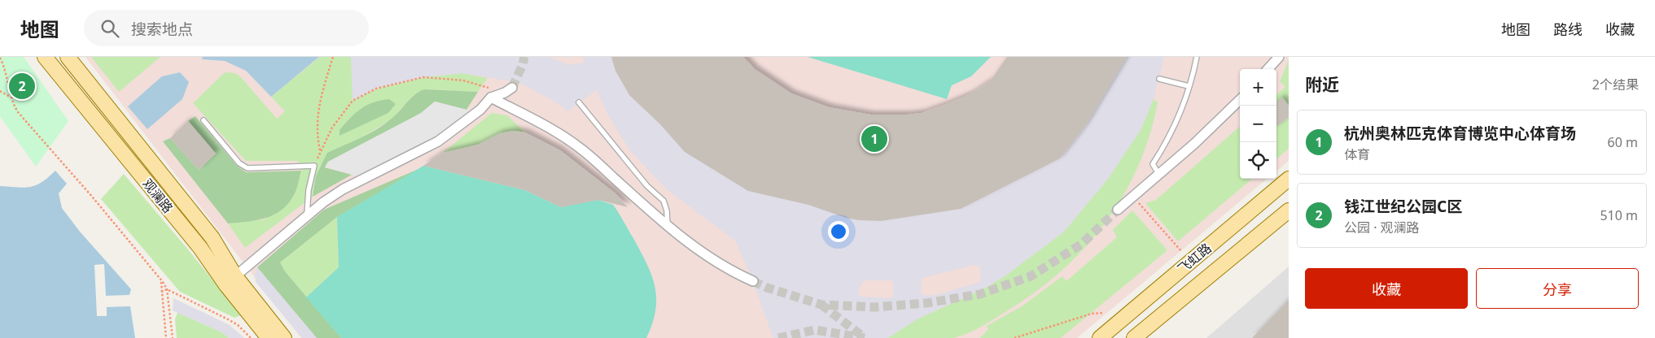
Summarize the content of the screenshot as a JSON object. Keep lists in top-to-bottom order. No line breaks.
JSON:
{"streets":{"main road":["观澜路","飞虹路"]},"page":{"header":"地图","search":"搜索地点","nav":["地图","路线","收藏"],"heading":["附近","2个结果"],"map_buttons":["+","−"],"pins":["2","1"],"list":[{"mark":"1","name":"杭州奥林匹克体育博览中心体育场","note":"体育","value":"60 m"},{"mark":"2","name":"钱江世纪公园C区","note":"公园 · 观澜路","value":"510 m"}],"buttons":["收藏","分享"]}}
